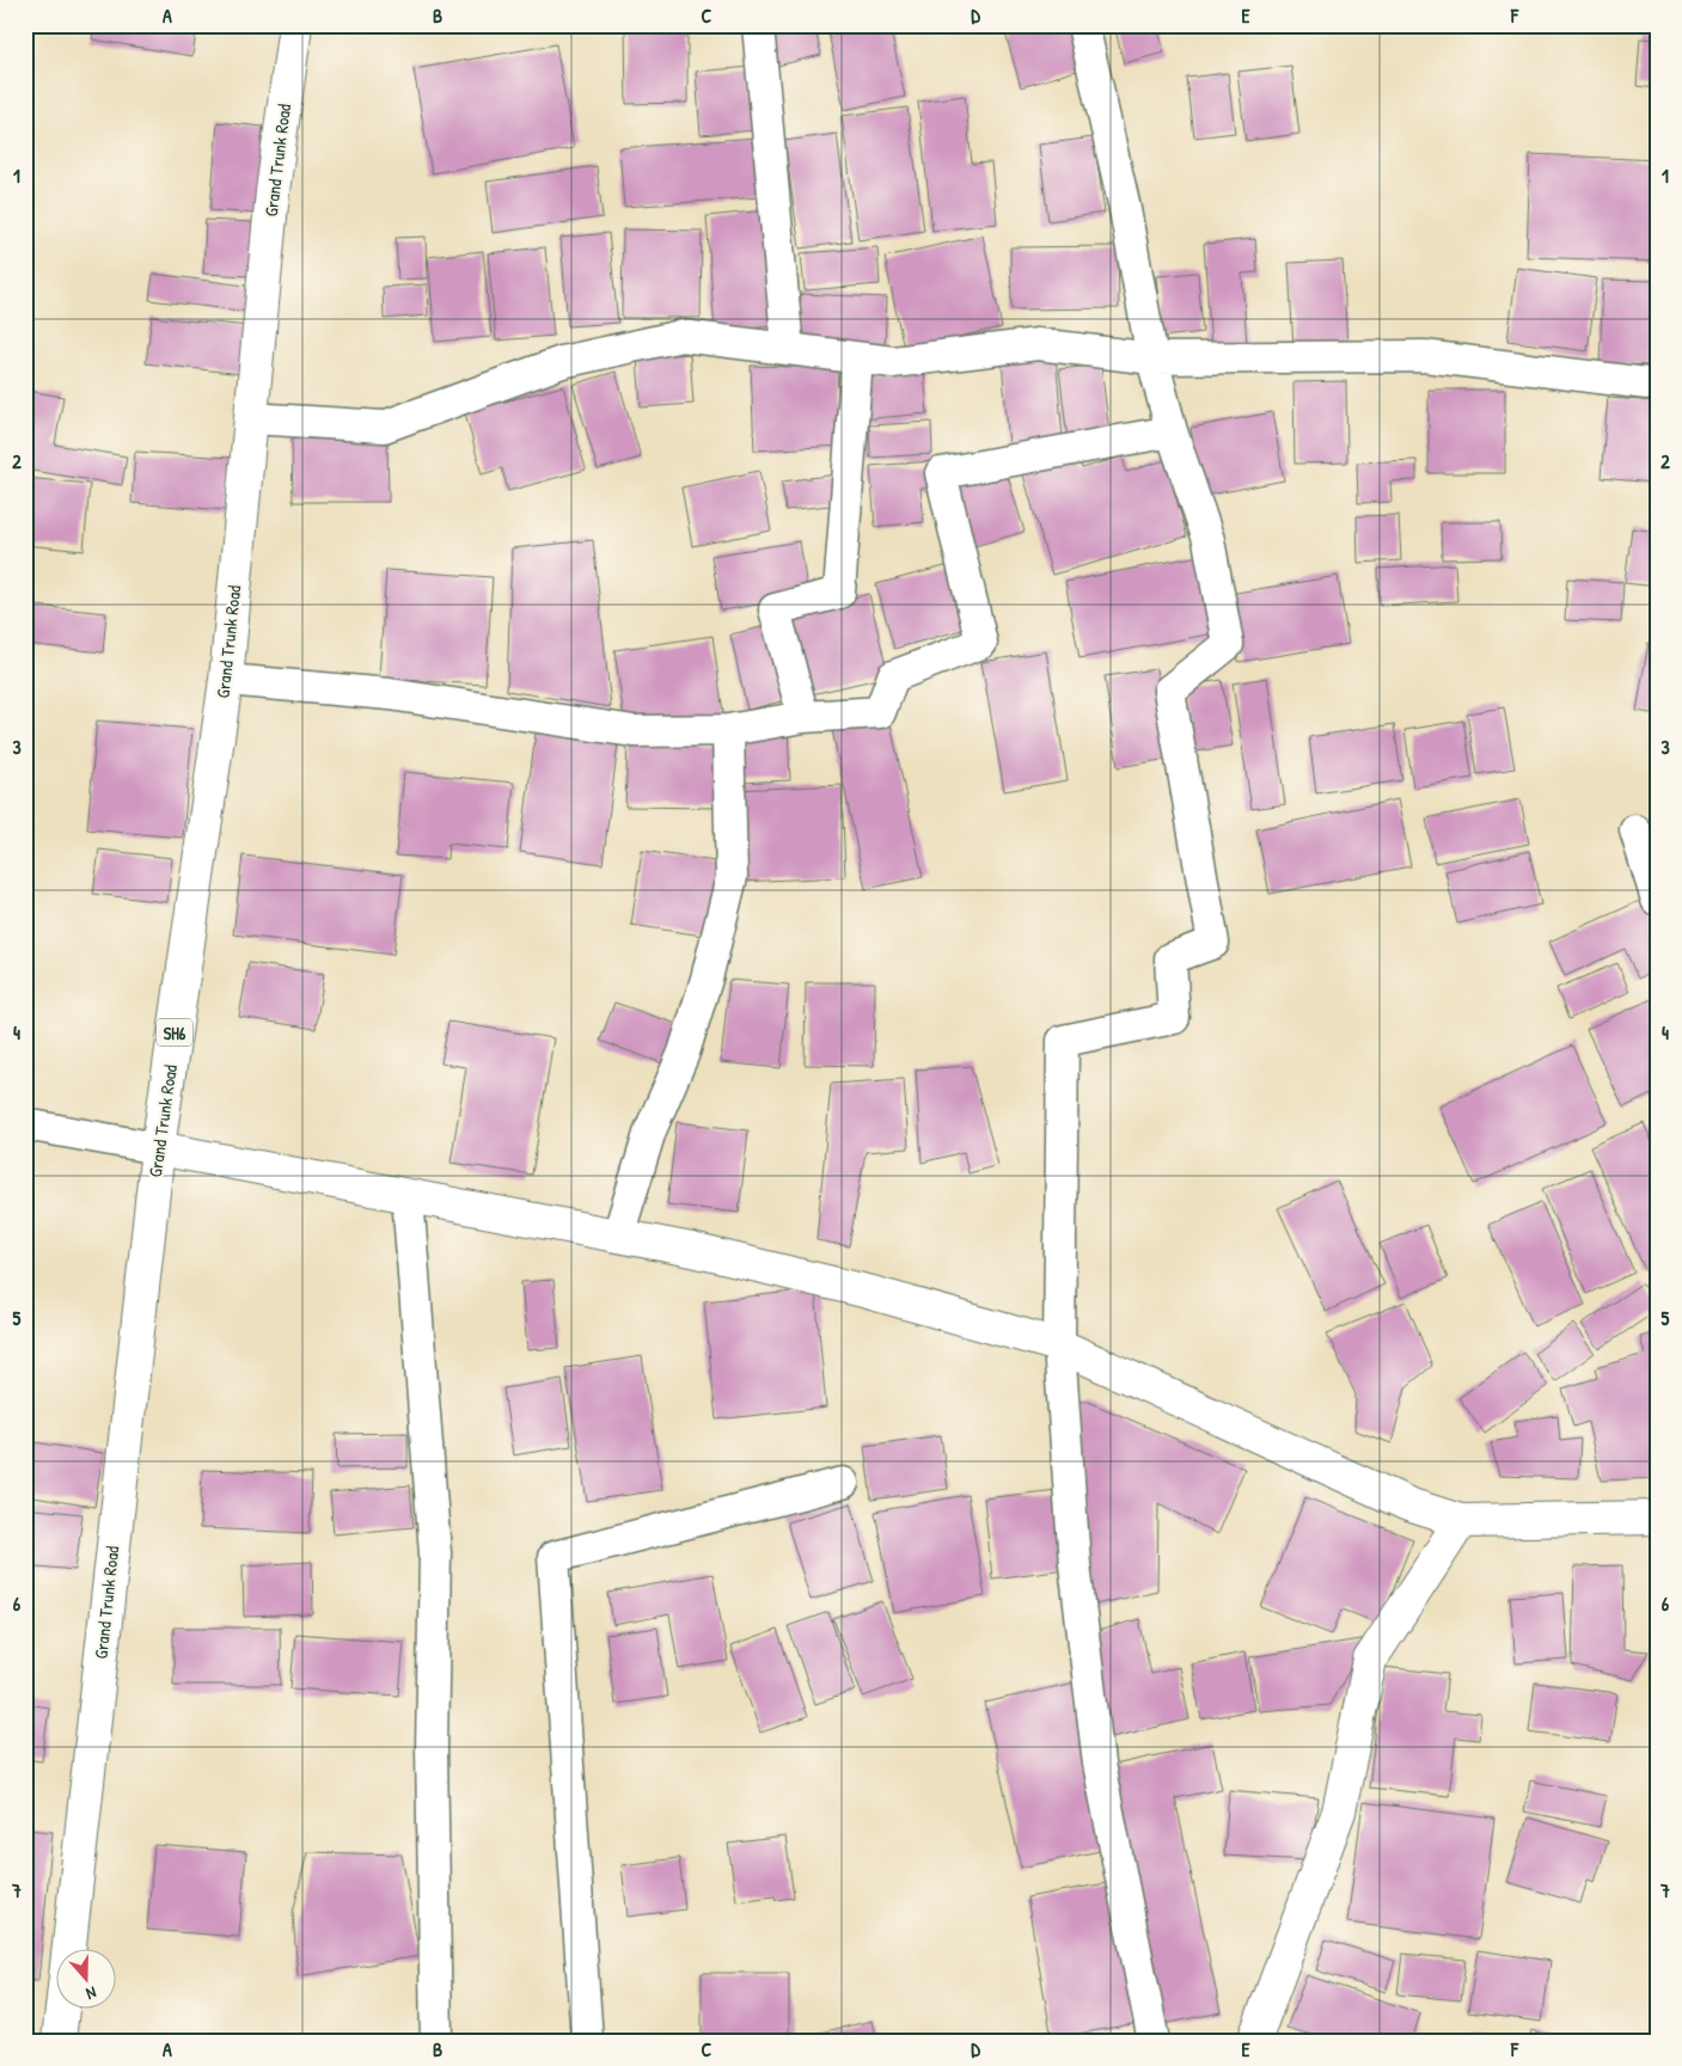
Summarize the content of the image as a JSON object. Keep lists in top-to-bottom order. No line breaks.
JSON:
{"streets":{"main road":["Grand Trunk Road","SH6"]},"north":"bottom","grid":{"columns":["A","B","C","D","E","F"],"rows":["1","2","3","4","5","6","7"]}}
